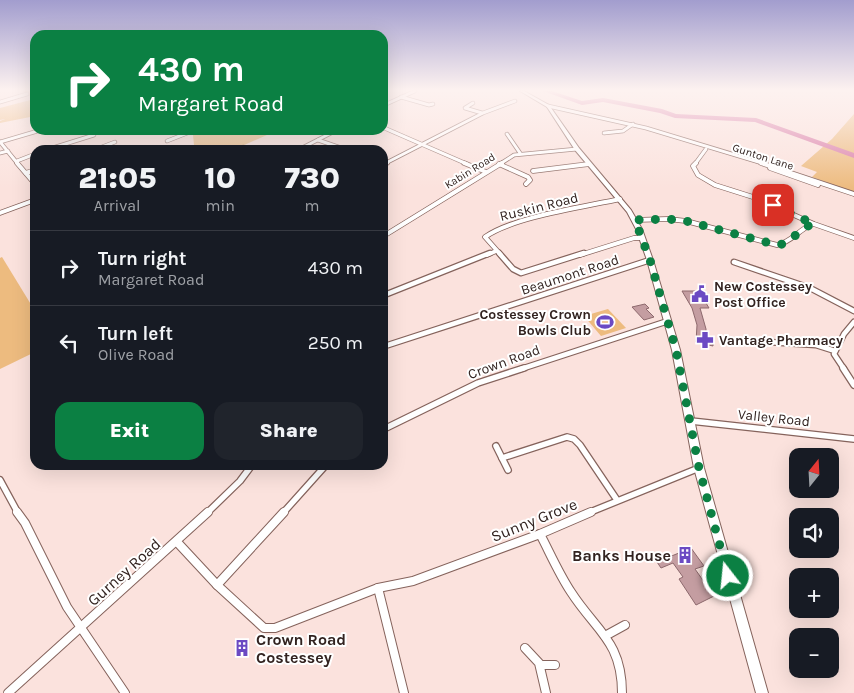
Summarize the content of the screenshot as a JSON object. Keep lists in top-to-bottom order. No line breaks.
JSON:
{"streets":{"street":["Gunton Lane","Kabin Road","Ruskin Road","Beaumont Road","Crown Road","Valley Road","Sunny Grove","Gurney Road"]},"places":{"public building":["New Costessey Post Office"],"sports":["Costessey Crown Bowls Club"],"pharmacy":["Vantage Pharmacy"],"building":["Banks House","Crown Road Costessey"]},"north":"top","page":{"turn":["430 m","Margaret Road"],"eta":["21:05","Arrival","10","min","730","m"],"list":[{"name":"Turn right","note":"Margaret Road","value":"430 m"},{"name":"Turn left","note":"Olive Road","value":"250 m"}],"buttons":["Exit","Share"],"map_buttons":["+","−"]}}
